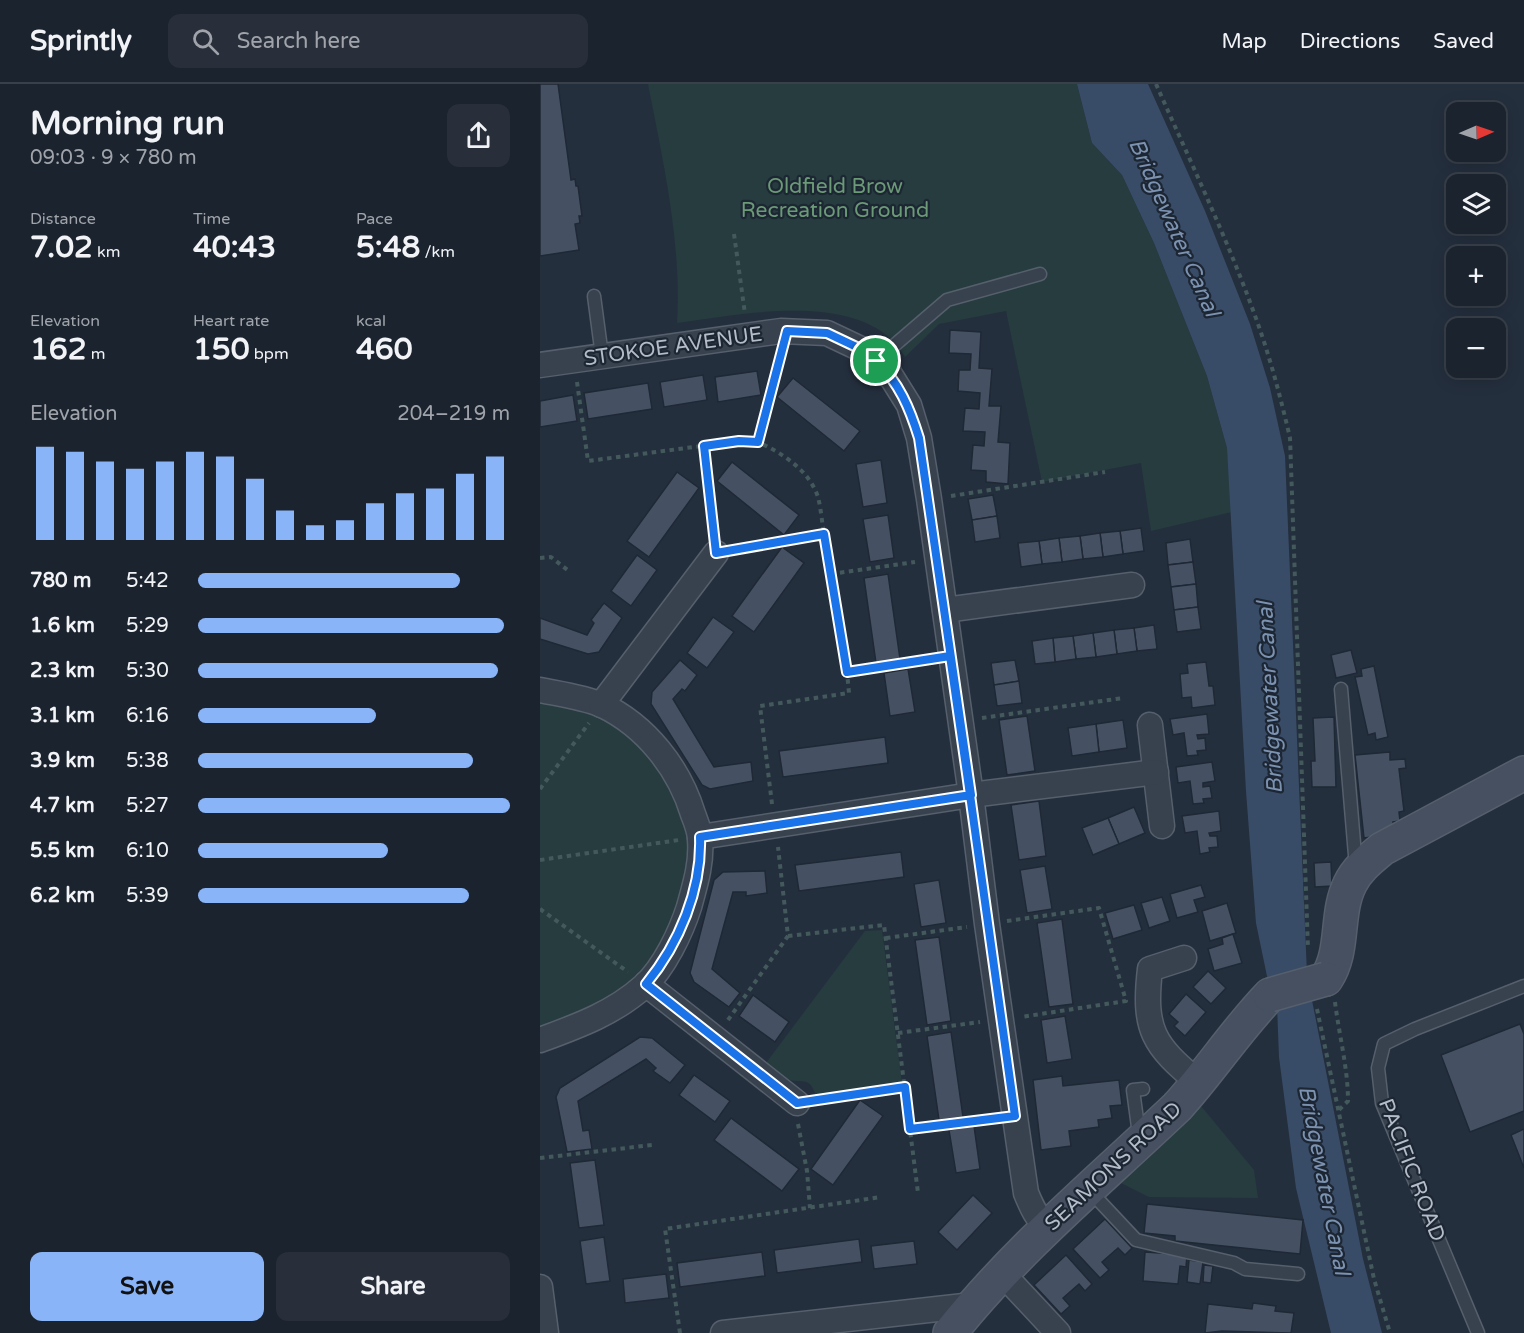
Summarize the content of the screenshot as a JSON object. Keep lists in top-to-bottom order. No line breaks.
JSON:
{"streets":{"street":["STOKOE AVENUE","SEAMONS ROAD"],"lane":["PACIFIC ROAD"]},"crossings":[["STOKOE AVENUE","SEAMONS ROAD"]],"water":["Bridgewater Canal"],"parks":["Oldfield Brow Recreation Ground"],"north":"right","page":{"header":"Sprintly","search":"Search here","nav":["Map","Directions","Saved"],"heading":["Morning run","09:03 · 9 × 780 m"],"map_buttons":["+","−"],"stats":[["Distance","7.02 km"],["Time","40:43"],["Pace","5:48 /km"],["Elevation","162 m"],["Heart rate","150 bpm"],["kcal","460"]],"chart":["Elevation","204–219 m"],"list":[{"name":"780 m","note":"5:42"},{"name":"1.6 km","note":"5:29"},{"name":"2.3 km","note":"5:30"},{"name":"3.1 km","note":"6:16"},{"name":"3.9 km","note":"5:38"},{"name":"4.7 km","note":"5:27"},{"name":"5.5 km","note":"6:10"},{"name":"6.2 km","note":"5:39"}],"buttons":["Save","Share"]}}
